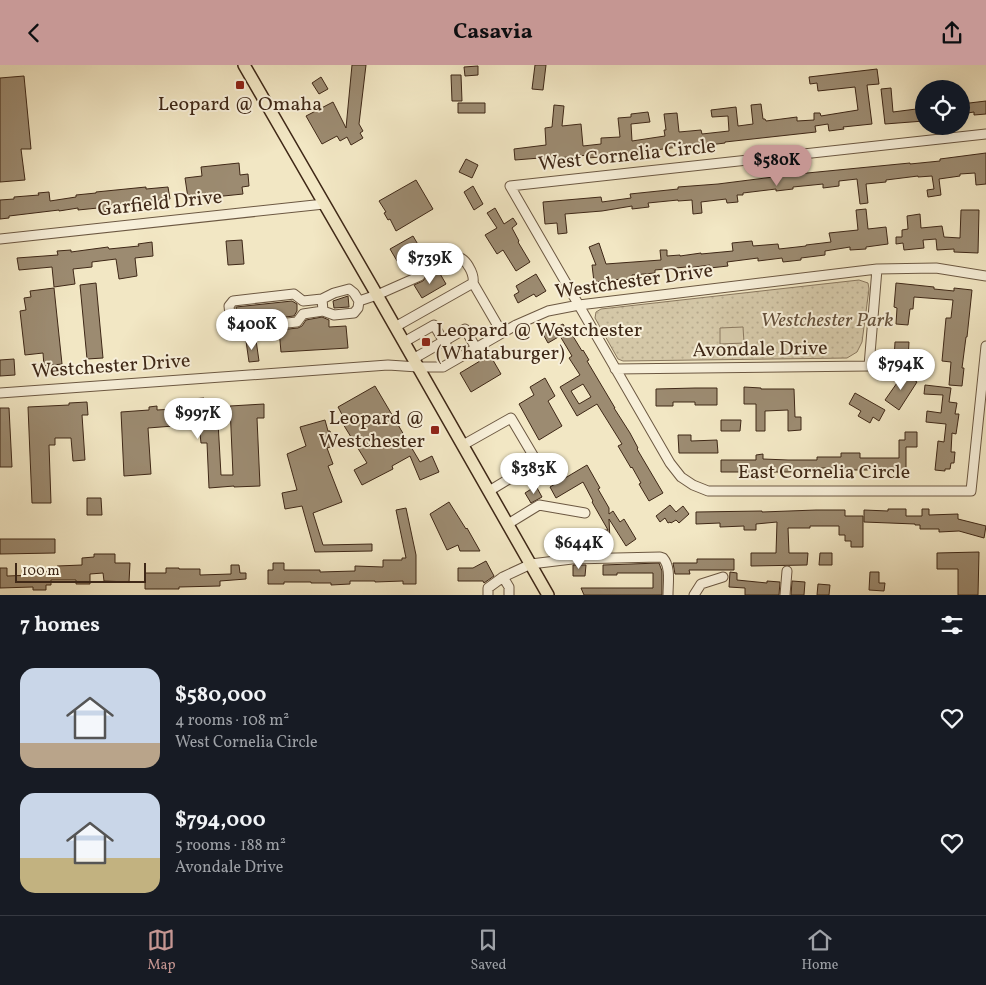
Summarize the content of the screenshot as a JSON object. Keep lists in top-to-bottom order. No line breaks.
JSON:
{"streets":{"street":["West Cornelia Circle","Garfield Drive","Westchester Drive","Avondale Drive","East Cornelia Circle"]},"crossings":[["West Cornelia Circle","Westchester Drive"],["Westchester Drive","Avondale Drive"],["Avondale Drive","East Cornelia Circle"]],"parks":["Westchester Park"],"places":{"transit":["Leopard @ Omaha","Leopard @ Westchester (Whataburger)","Leopard @ Westchester"]},"scale_bar":"100 m","page":{"header":"Casavia","price":["$580K","$739K","$400K","$794K","$997K","$383K","$644K"],"scale":"100 m","heading":"7 homes","list":[{"name":"$580,000","note":"4 rooms · 108 m² · West Cornelia Circle"},{"name":"$794,000","note":"5 rooms · 188 m² · Avondale Drive"}],"tabs":["Map","Saved","Home"]}}
